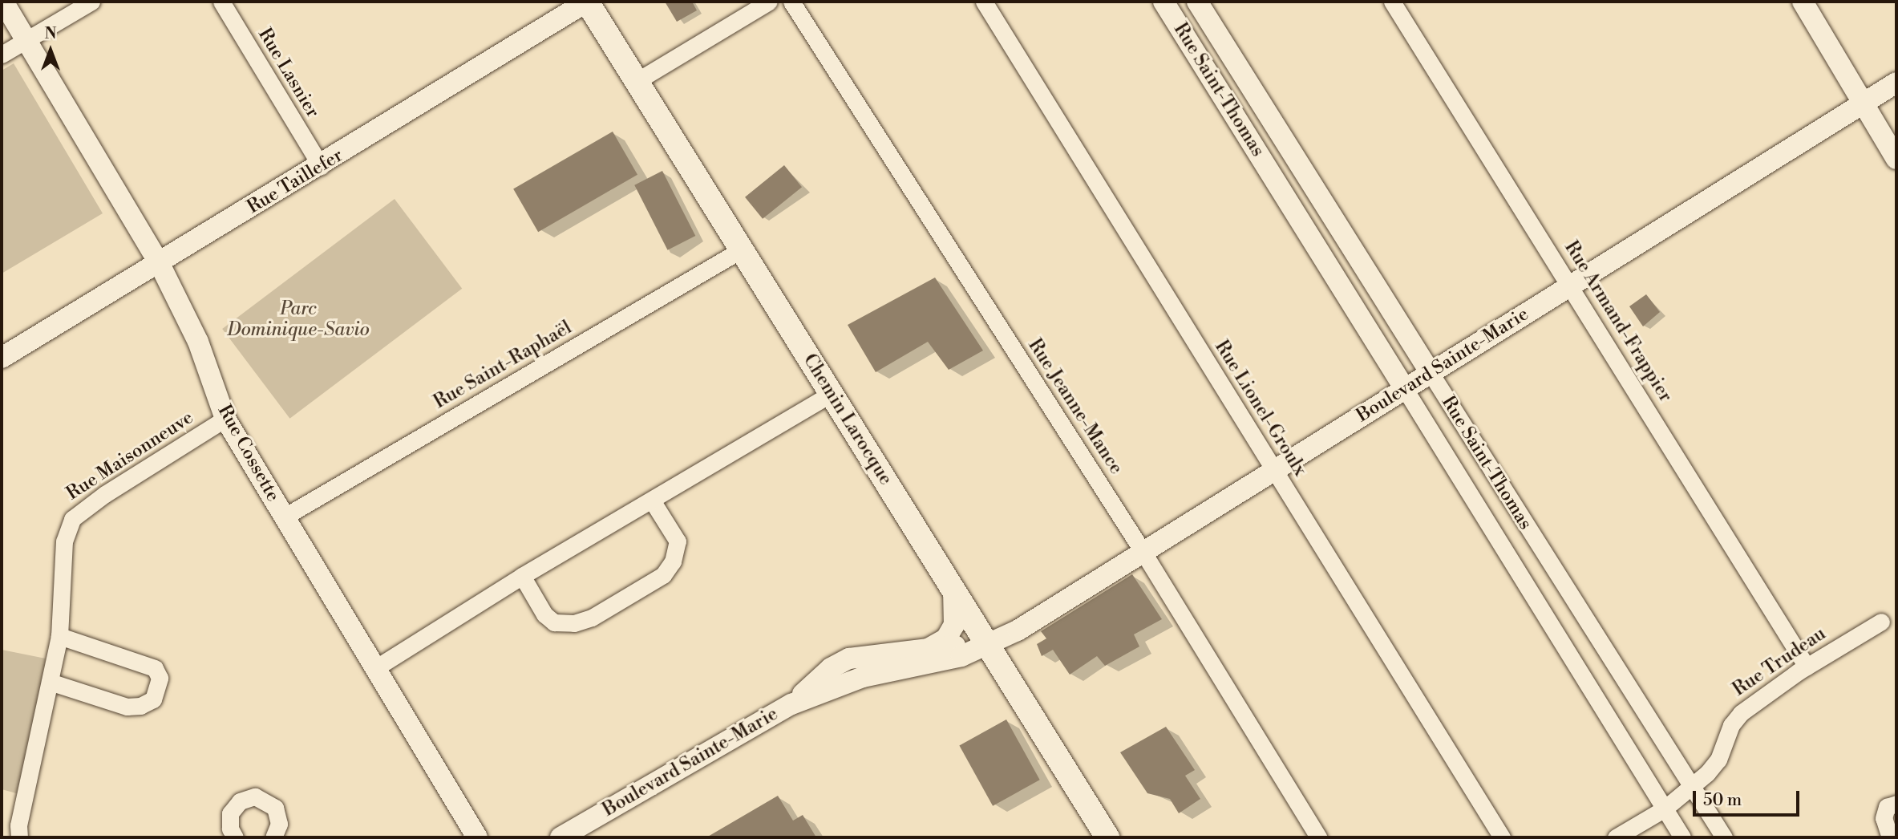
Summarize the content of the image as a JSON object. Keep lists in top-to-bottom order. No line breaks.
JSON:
{"streets":{"main road":["Chemin Larocque"],"street":["Rue Lasnier","Rue Saint-Thomas","Rue Taillefer","Rue Armand-Frappier","Rue Saint-Raphaël","Boulevard Sainte-Marie","Rue Jeanne-Mance","Rue Lionel-Groulx","Rue Cossette","Rue Maisonneuve","Rue Trudeau"]},"crossings":[["Rue Lasnier","Rue Taillefer"],["Rue Saint-Thomas","Boulevard Sainte-Marie"],["Rue Saint-Thomas","Rue Trudeau"],["Rue Taillefer","Chemin Larocque"],["Rue Taillefer","Rue Cossette"],["Rue Armand-Frappier","Boulevard Sainte-Marie"],["Rue Armand-Frappier","Rue Trudeau"],["Rue Saint-Raphaël","Chemin Larocque"],["Rue Saint-Raphaël","Rue Cossette"],["Boulevard Sainte-Marie","Rue Jeanne-Mance"],["Boulevard Sainte-Marie","Rue Lionel-Groulx"],["Boulevard Sainte-Marie","Chemin Larocque"],["Rue Cossette","Rue Maisonneuve"]],"parks":["Parc Dominique-Savio"],"scale_bar":"50 m","north":"top"}
